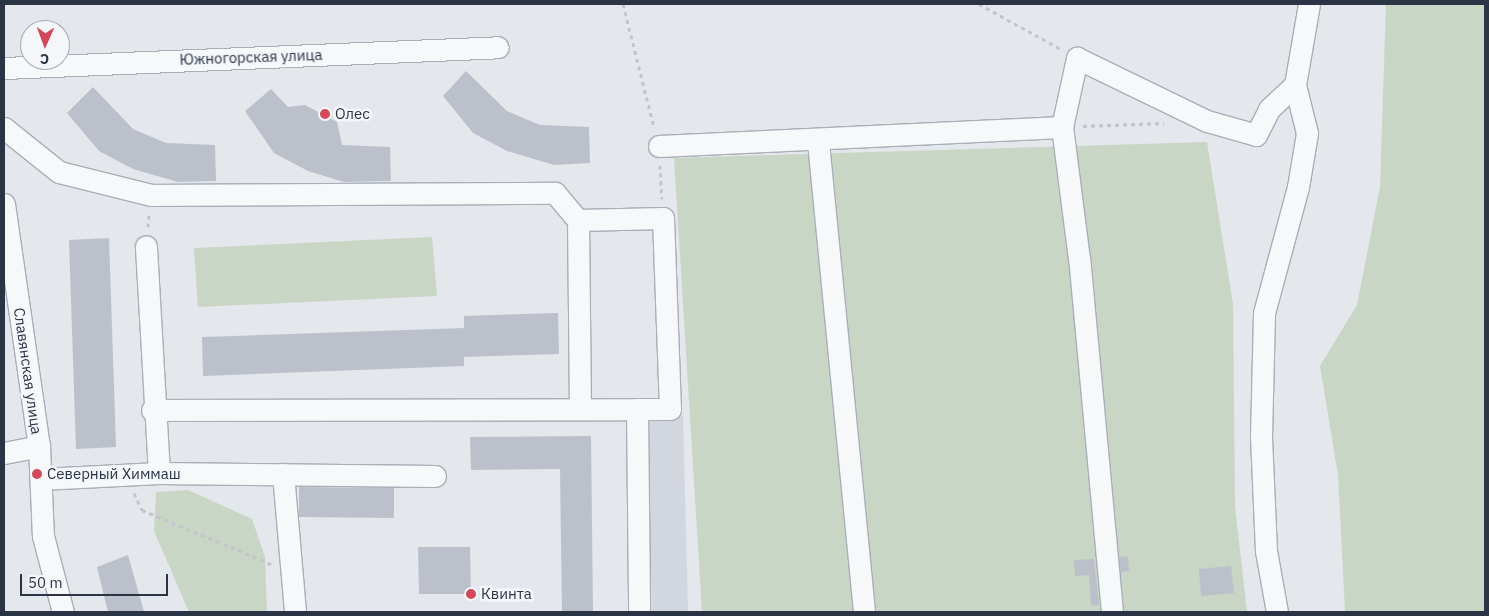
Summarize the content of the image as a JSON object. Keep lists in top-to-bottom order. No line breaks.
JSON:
{"streets":{"street":["Южногорская улица","Славянская улица"]},"places":["Олес","Северный Химмаш","Квинта"],"scale_bar":"50 m","north":"bottom"}
